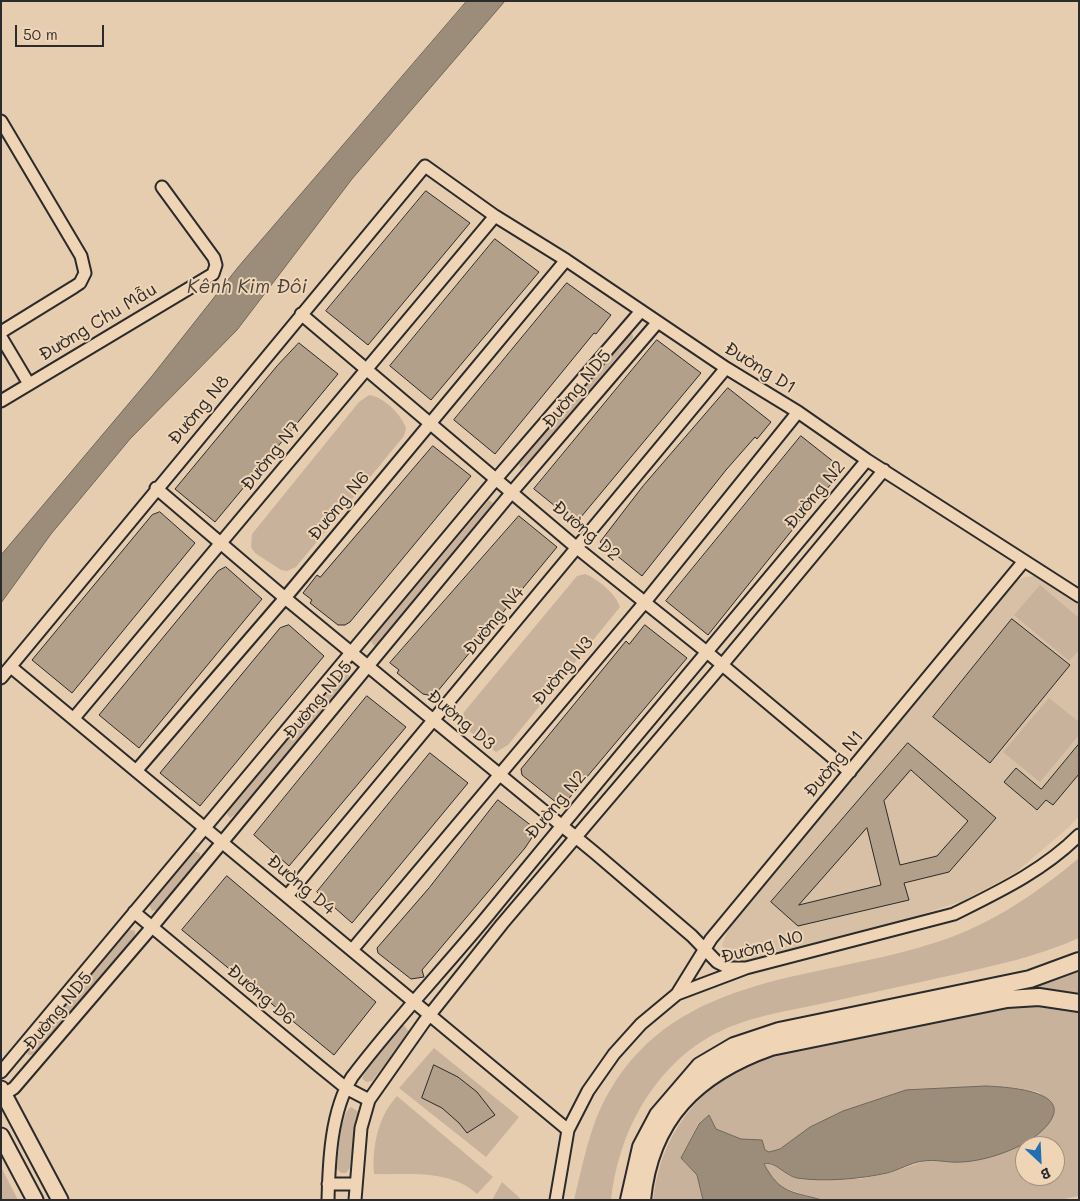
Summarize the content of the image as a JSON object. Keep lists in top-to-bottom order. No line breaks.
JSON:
{"streets":{"street":["Đường Chu Mẫu","Đường D1","Đường ND5","Đường N8","Đường N7","Đường N2","Đường N6","Đường D2","Đường N4","Đường N3","Đường D3","Đường N1","Đường D4","Đường N0","Đường D6"]},"crossings":[["Đường D1","Đường ND5"],["Đường D1","Đường N8"],["Đường D1","Đường N7"],["Đường D1","Đường N2"],["Đường D1","Đường N6"],["Đường D1","Đường N4"],["Đường D1","Đường N3"],["Đường D1","Đường N1"],["Đường ND5","Đường D2"],["Đường ND5","Đường D3"],["Đường ND5","Đường D4"],["Đường ND5","Đường D6"],["Đường N8","Đường D2"],["Đường N8","Đường D3"],["Đường N8","Đường D4"],["Đường N7","Đường D2"],["Đường N7","Đường D3"],["Đường N7","Đường D4"],["Đường N2","Đường D2"],["Đường N2","Đường D3"],["Đường N2","Đường D4"],["Đường N2","Đường D6"],["Đường N6","Đường D2"],["Đường N6","Đường D3"],["Đường N6","Đường D4"],["Đường D2","Đường N4"],["Đường D2","Đường N3"],["Đường D2","Đường N1"],["Đường N4","Đường D3"],["Đường N4","Đường D4"],["Đường N3","Đường D3"],["Đường N3","Đường D4"],["Đường D3","Đường N1"],["Đường D3","Đường N0"],["Đường N1","Đường N0"],["Đường D4","Đường N0"]],"water":["Kênh Kim Đôi"],"scale_bar":"50 m","north":"bottom right"}
